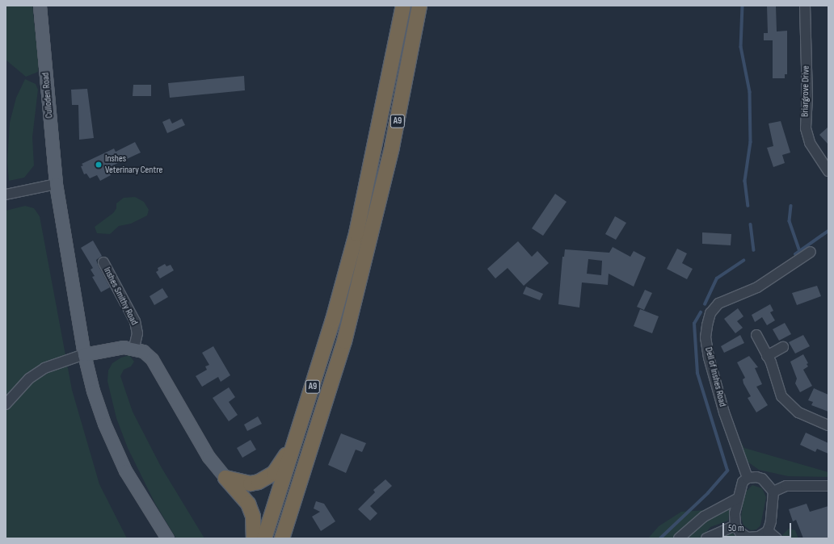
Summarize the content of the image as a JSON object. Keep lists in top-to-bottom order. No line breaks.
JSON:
{"streets":{"highway":["A9"],"main road":["Culloden Road"],"street":["Briargrove Drive","Inshes Smithy Road","Dell of Inshes Road"]},"places":["Inshes Veterinary Centre"],"scale_bar":"50 m"}
